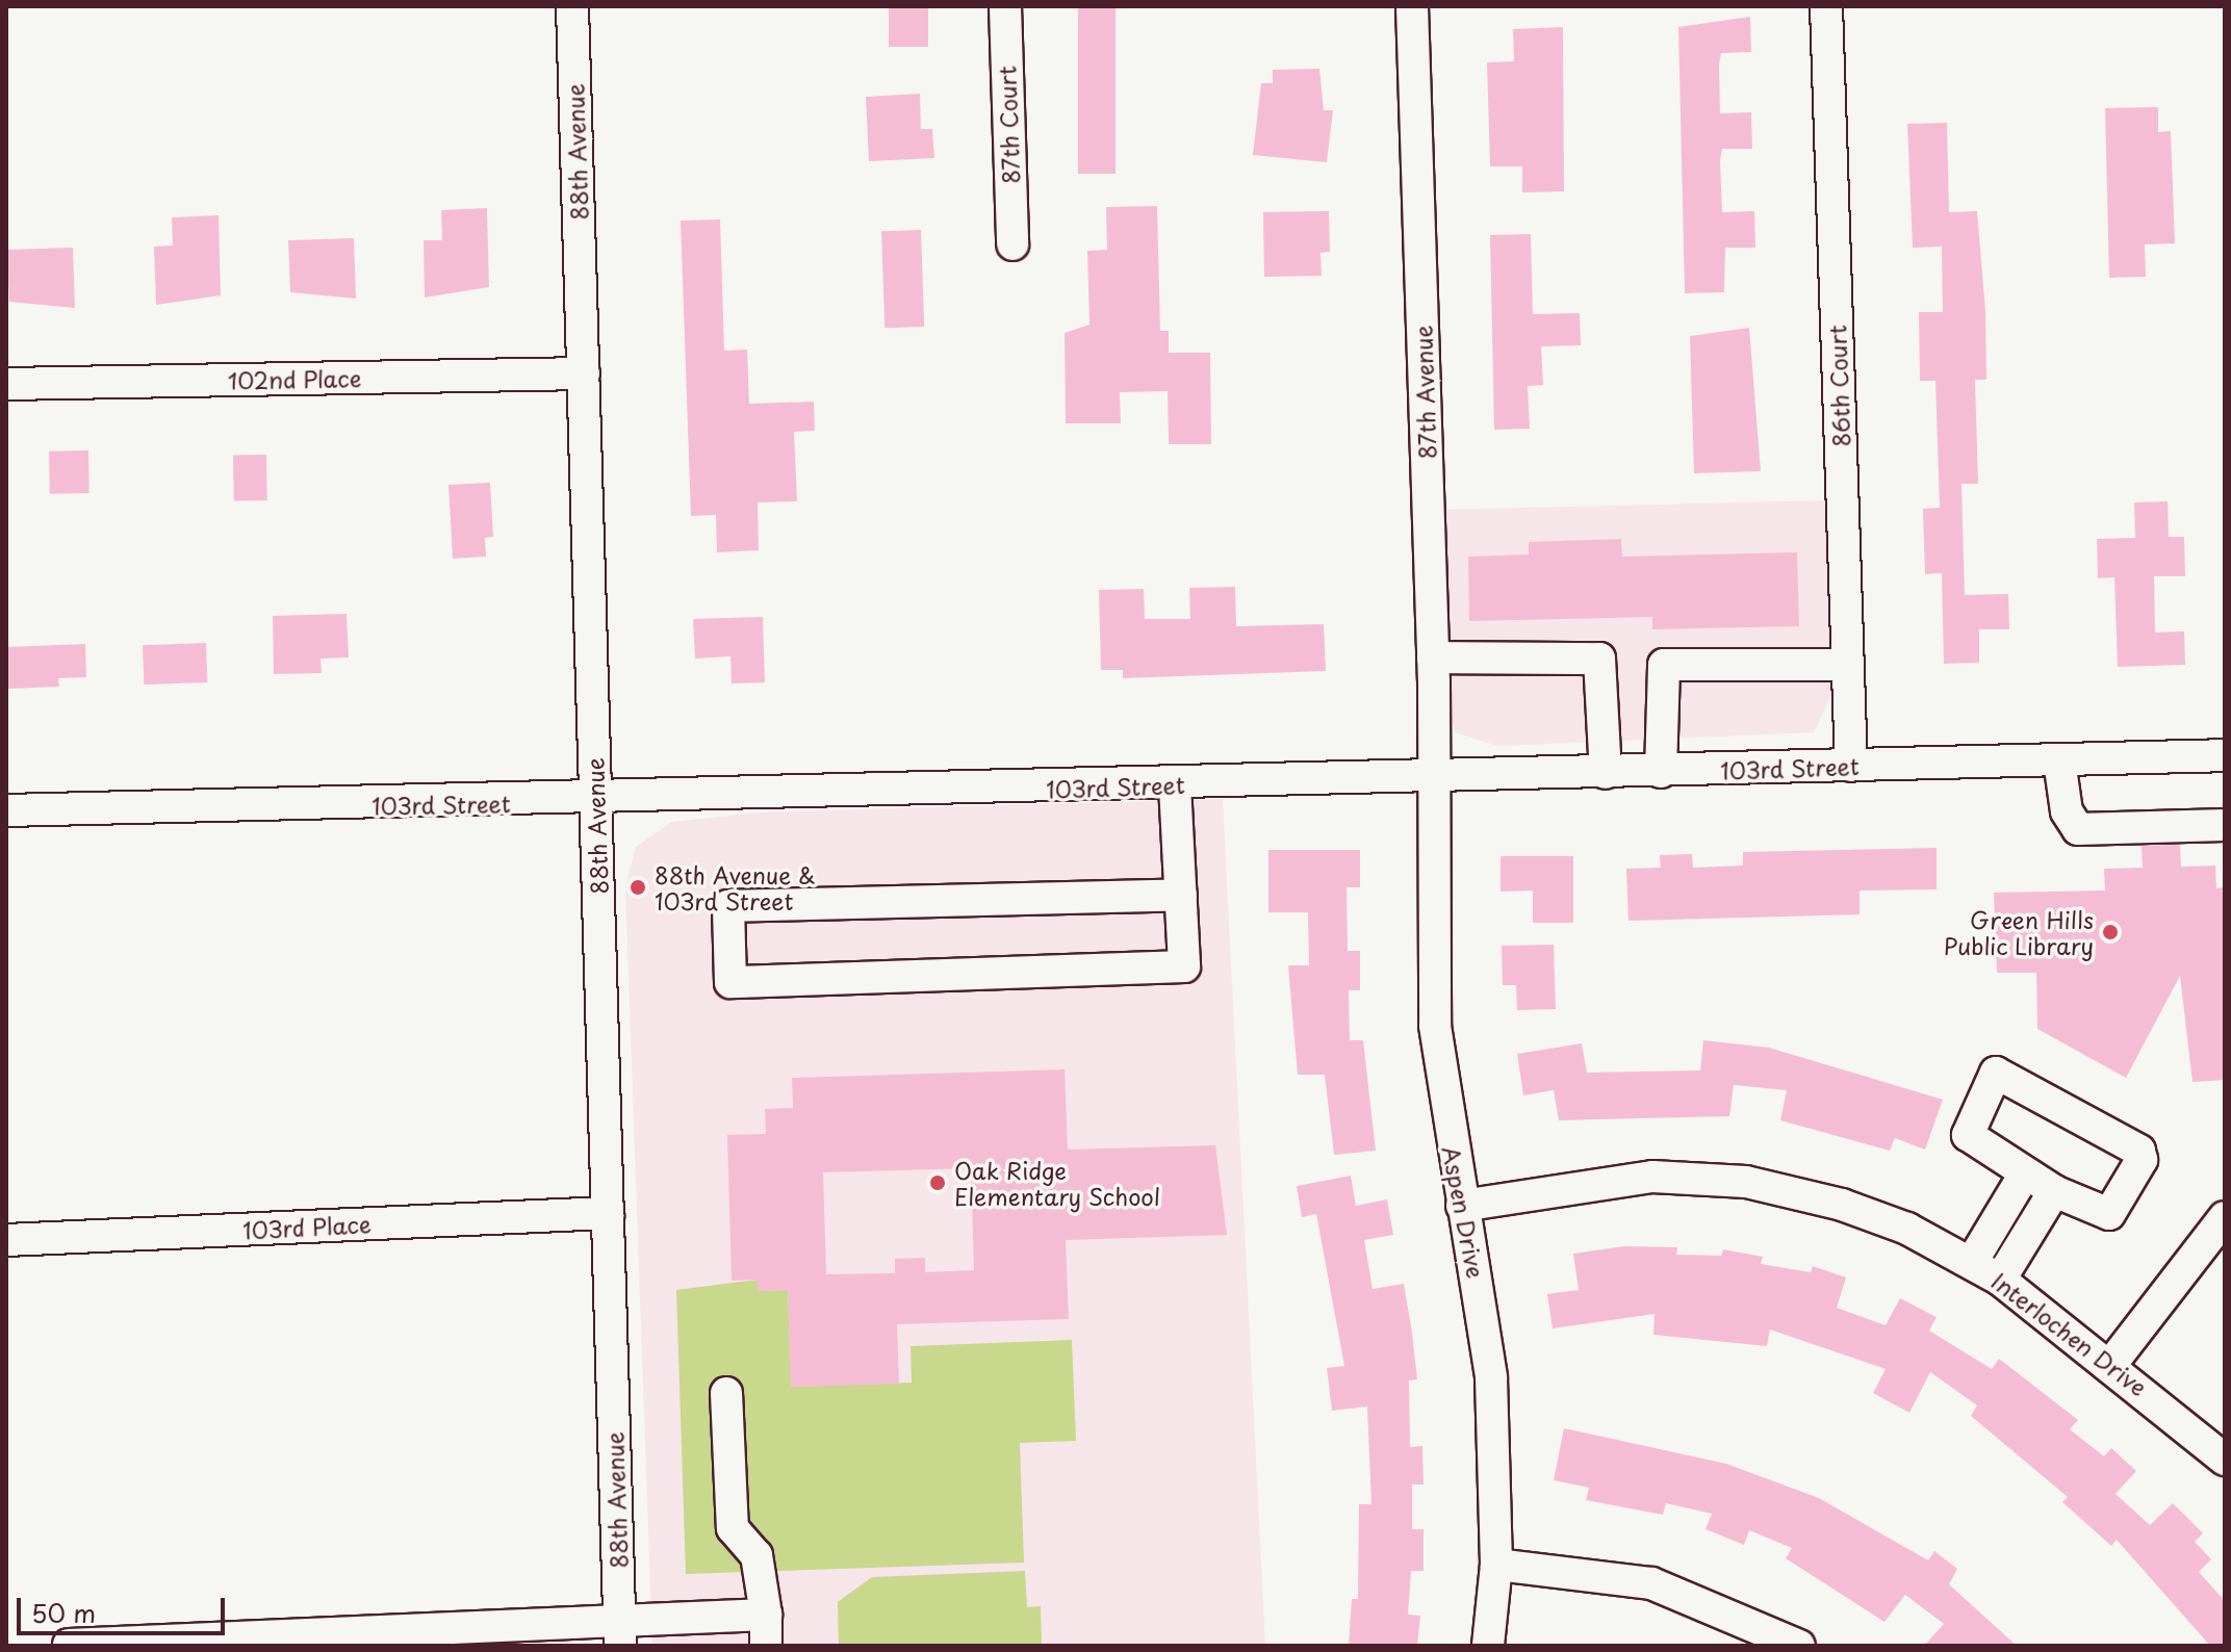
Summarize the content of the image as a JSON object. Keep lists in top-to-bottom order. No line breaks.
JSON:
{"streets":{"street":["87th Court","88th Avenue","102nd Place","86th Court","87th Avenue","103rd Street","Aspen Drive","103rd Place","Interlochen Drive"]},"crossings":[["88th Avenue","102nd Place"],["88th Avenue","103rd Street"],["88th Avenue","103rd Place"],["86th Court","103rd Street"],["87th Avenue","103rd Street"],["87th Avenue","Aspen Drive"],["103rd Street","Aspen Drive"],["Aspen Drive","Interlochen Drive"]],"places":["88th Avenue & 103rd Street","Green Hills Public Library","Oak Ridge Elementary School"],"scale_bar":"50 m"}
